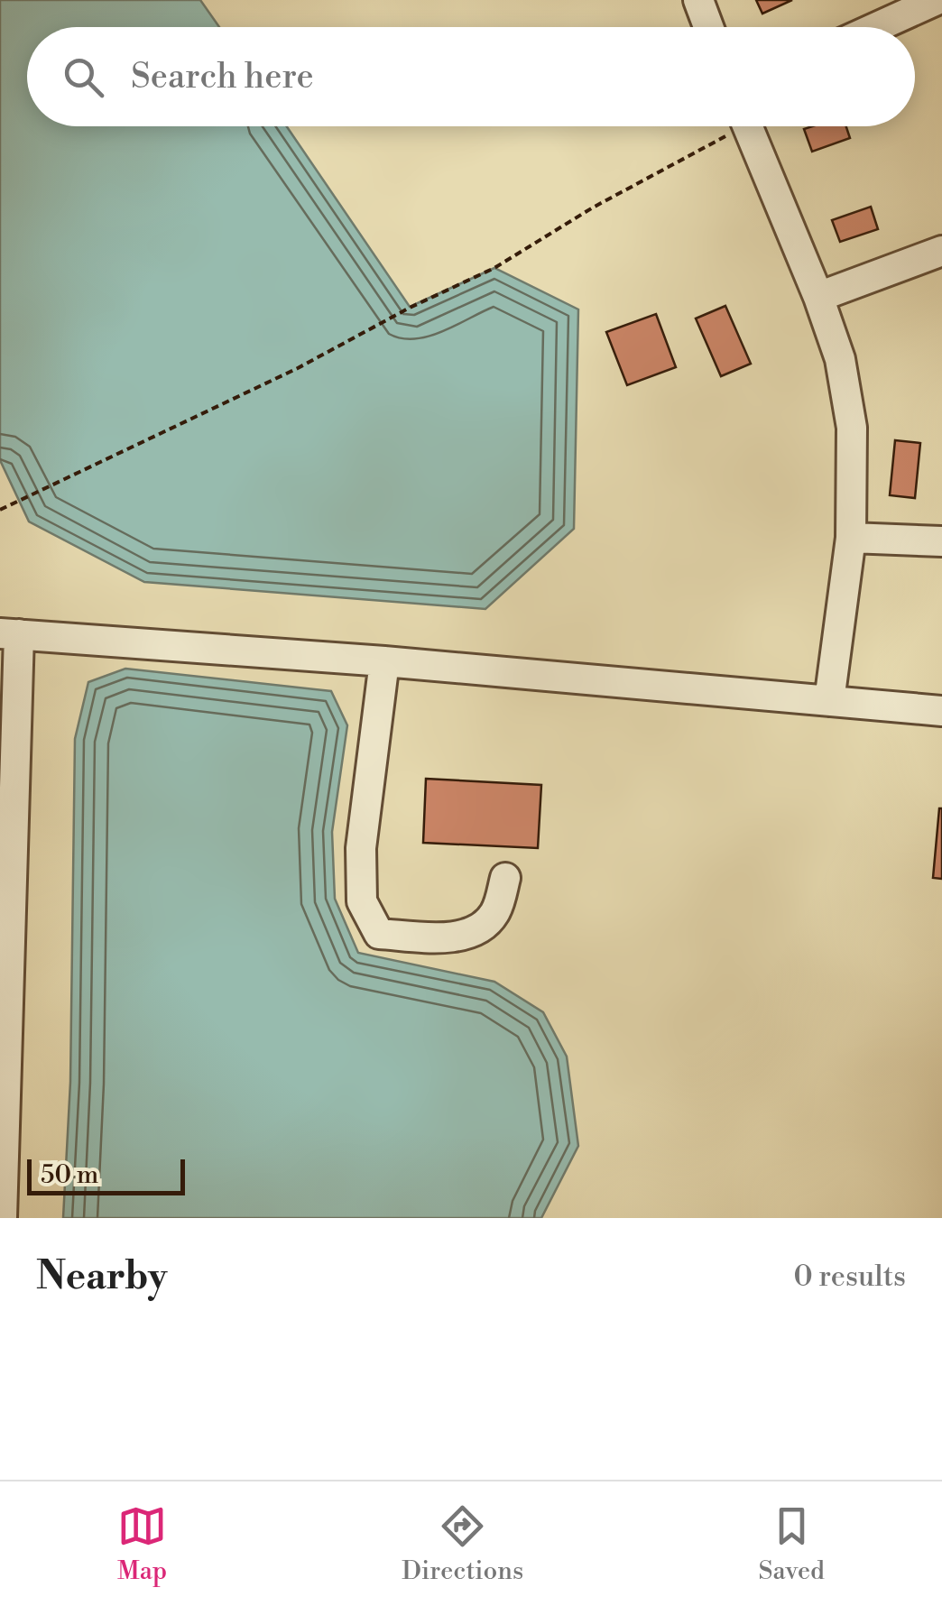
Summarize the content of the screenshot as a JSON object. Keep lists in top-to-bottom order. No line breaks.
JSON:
{"scale_bar":"50 m","page":{"search":"Search here","scale":"50 m","heading":["Nearby","0 results"],"nav":["Map","Directions","Saved"]}}
